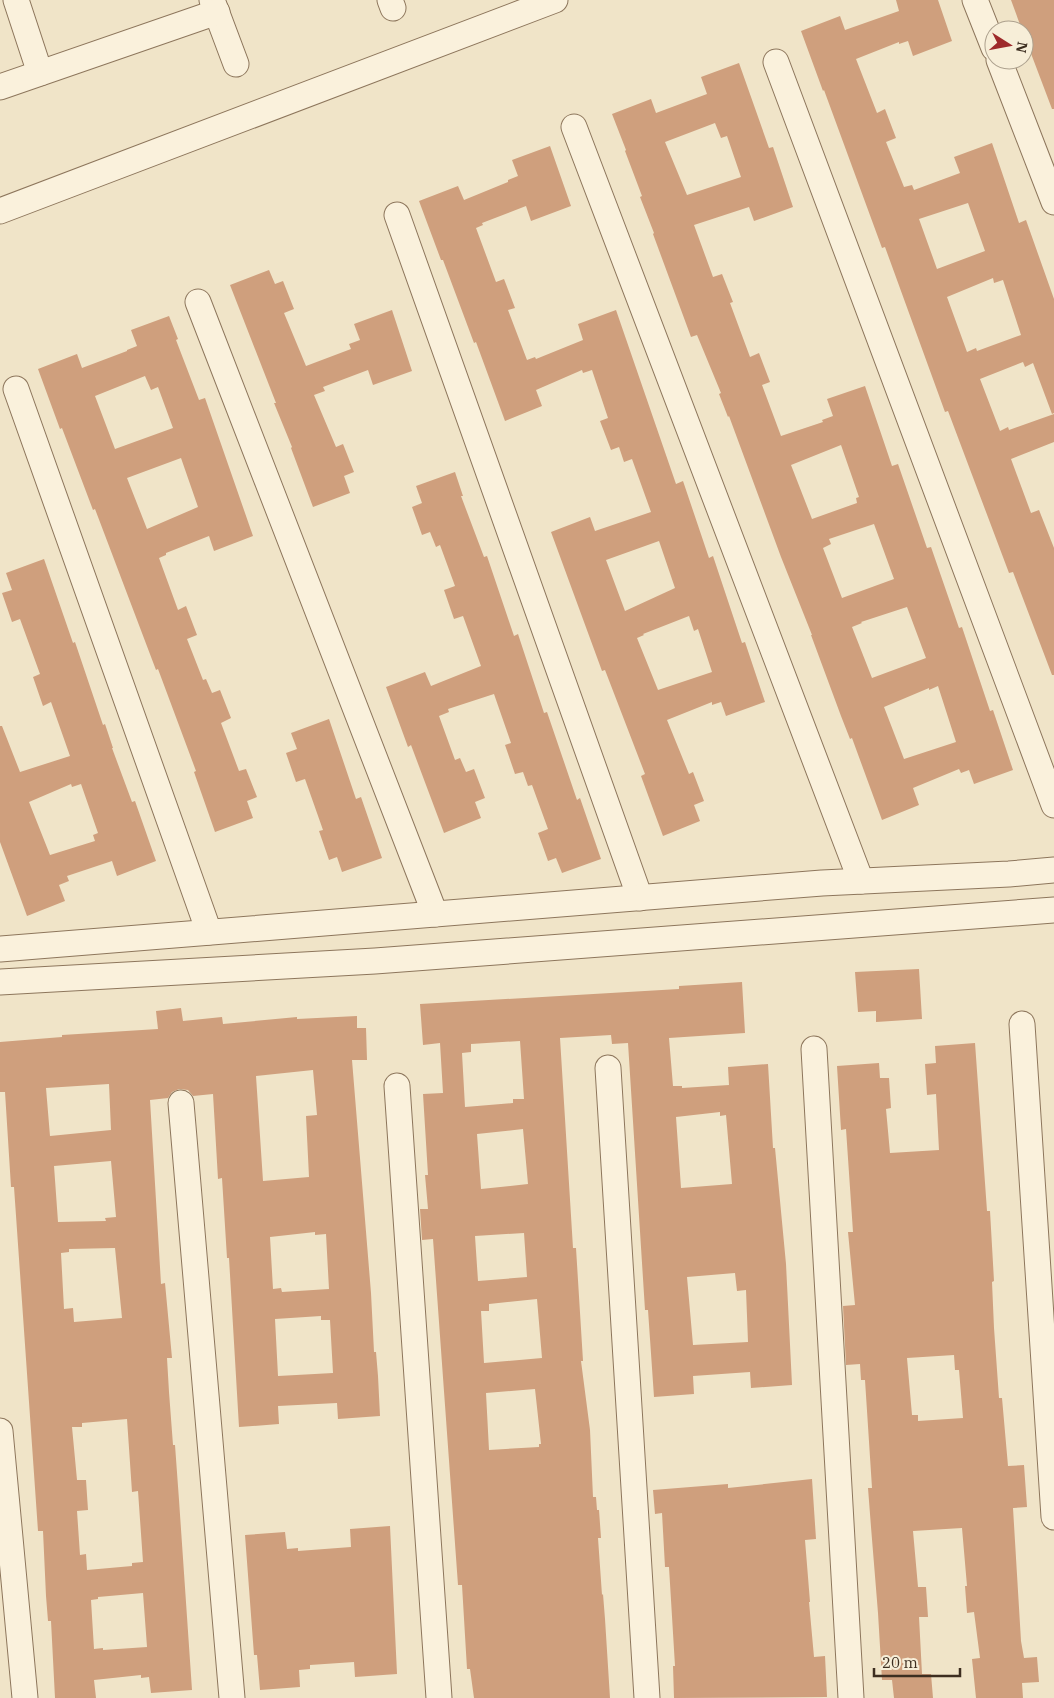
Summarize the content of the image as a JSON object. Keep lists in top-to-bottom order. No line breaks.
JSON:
{"scale_bar":"20 m","north":"right"}
